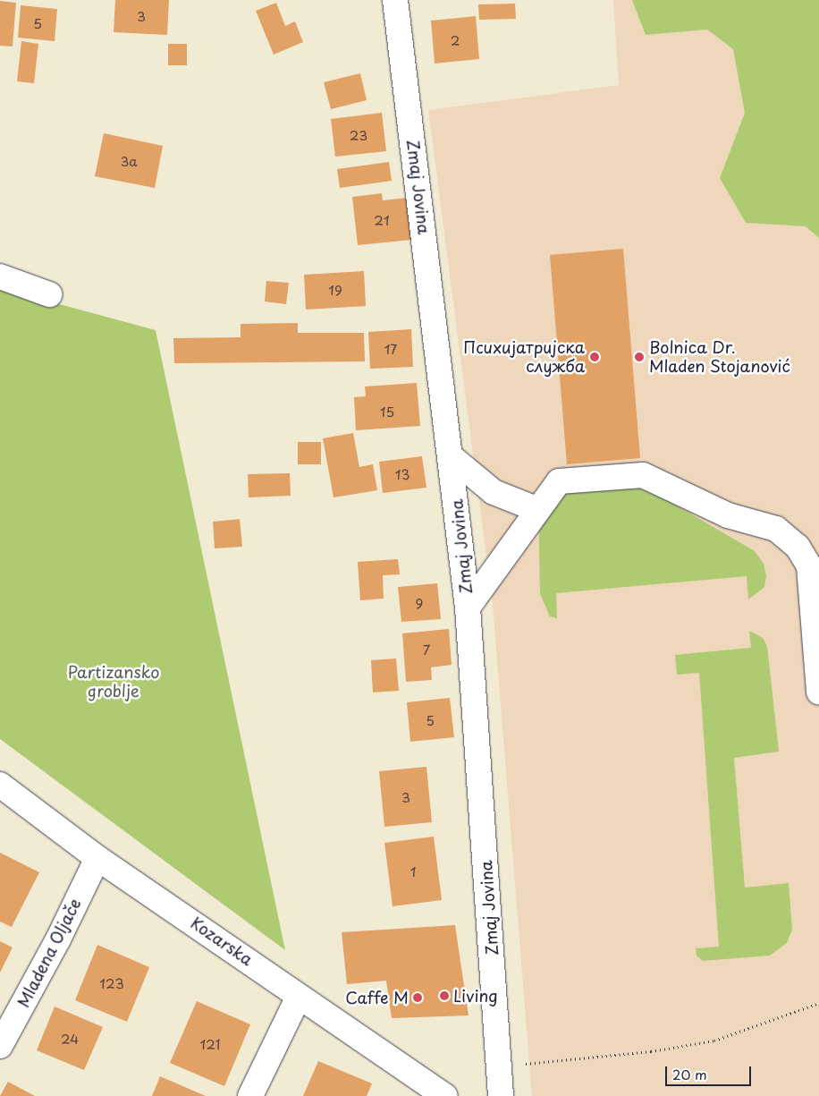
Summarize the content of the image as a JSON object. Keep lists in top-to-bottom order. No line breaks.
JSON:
{"streets":{"street":["Zmaj Jovina","Kozarska","Mladena Oljače"]},"crossings":[["Kozarska","Mladena Oljače"]],"parks":["Partizansko groblje"],"places":["Психијатријска служба","Bolnica Dr. Mladen Stojanović","Living","Caffe M"],"house_numbers":["3","5","2","23","3a","21","19","17","15","13","9","7","5","3","1","123","24","121"],"scale_bar":"20 m"}
